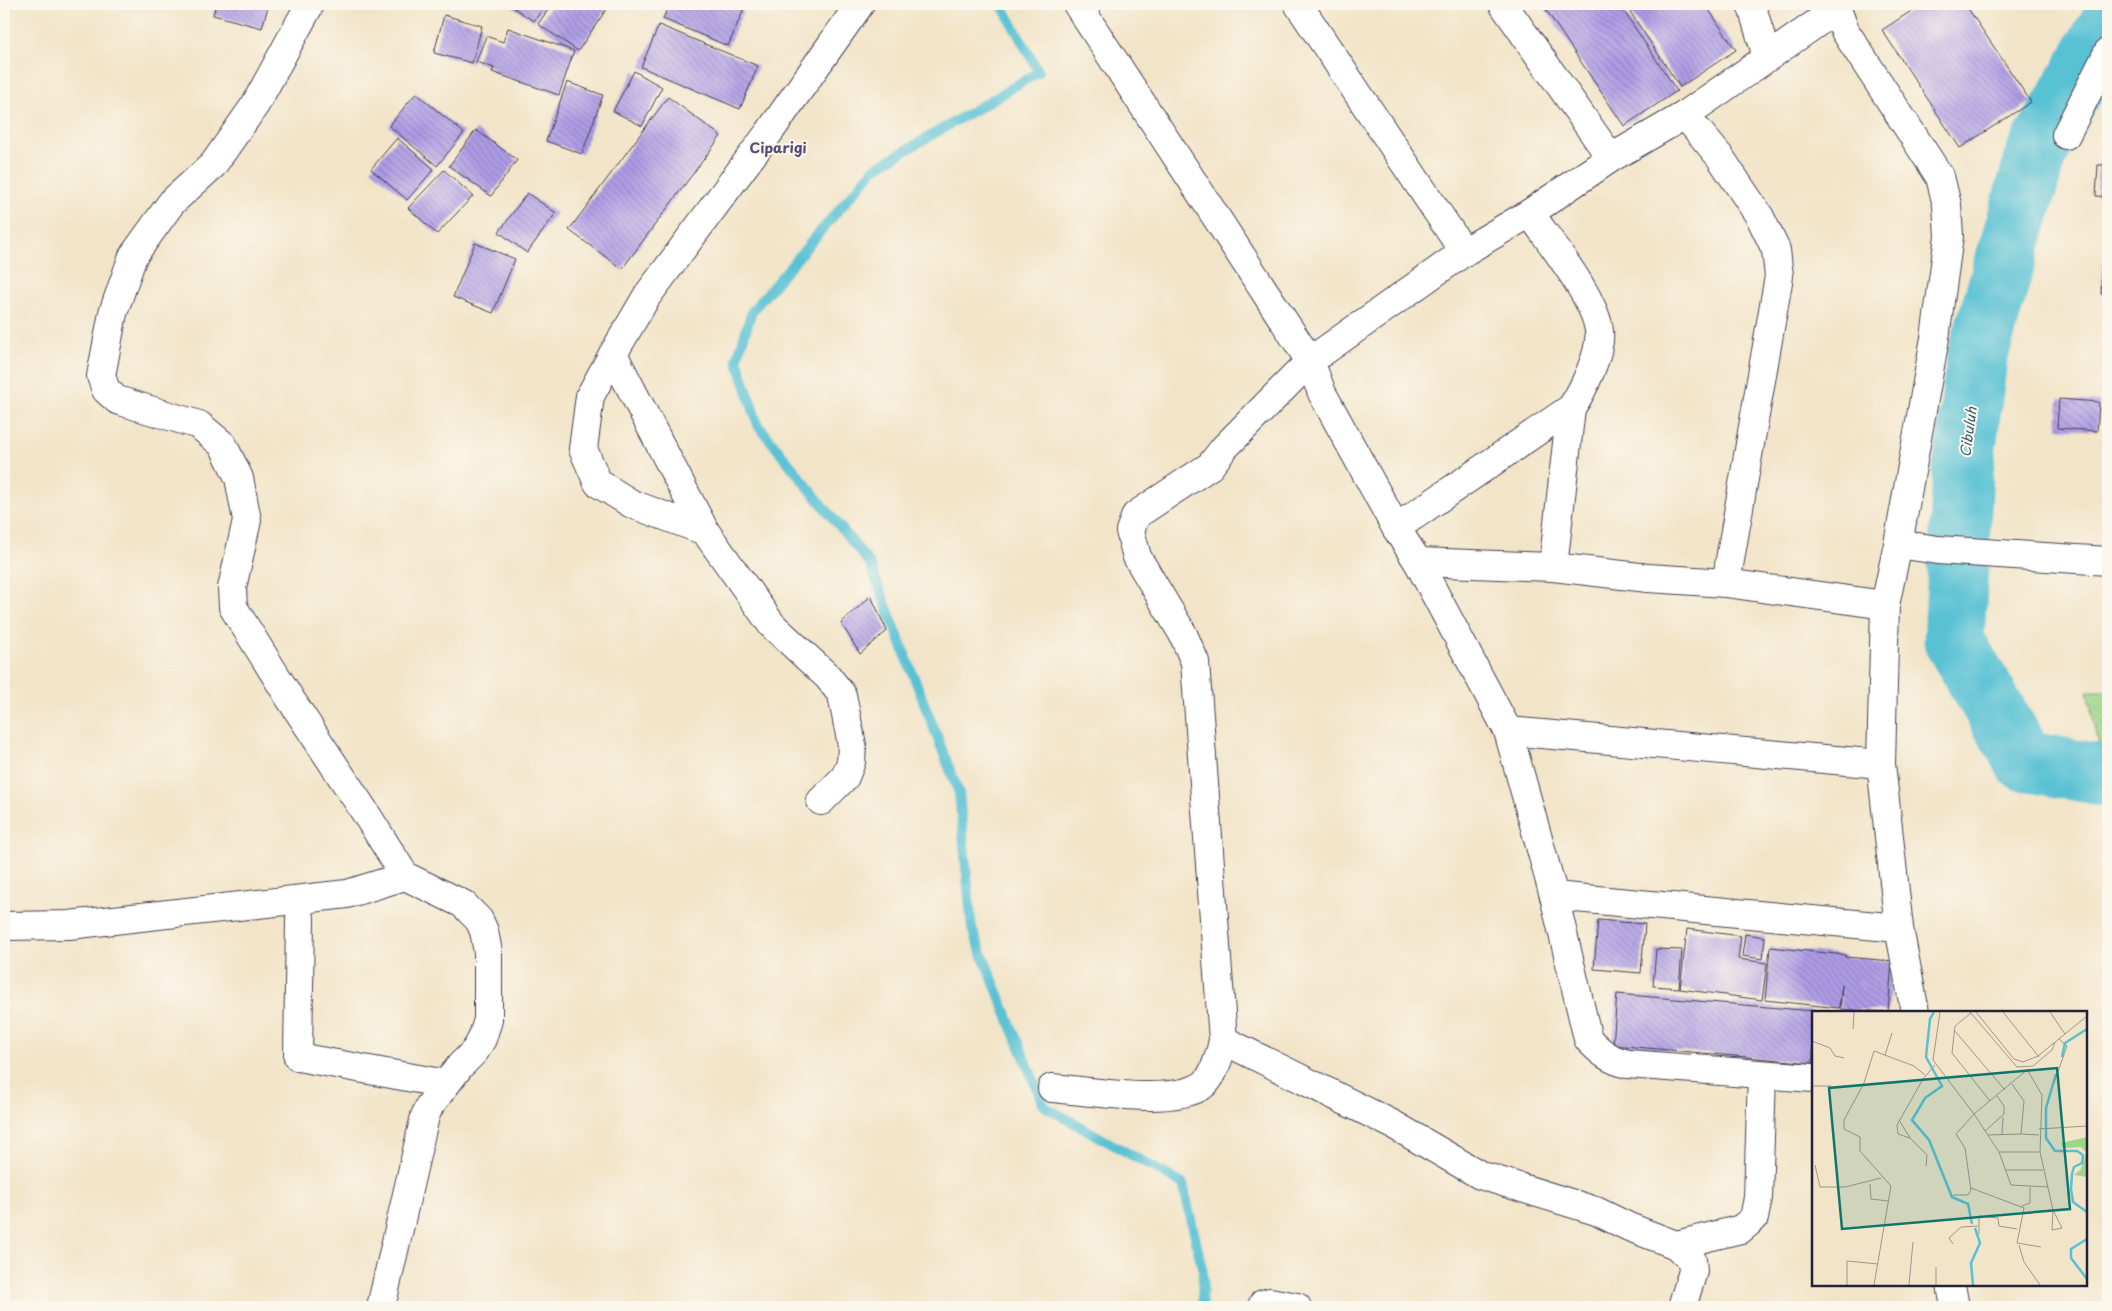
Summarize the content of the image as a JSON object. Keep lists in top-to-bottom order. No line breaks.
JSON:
{"districts":["Ciparigi"],"water":["Cibuluh"]}
